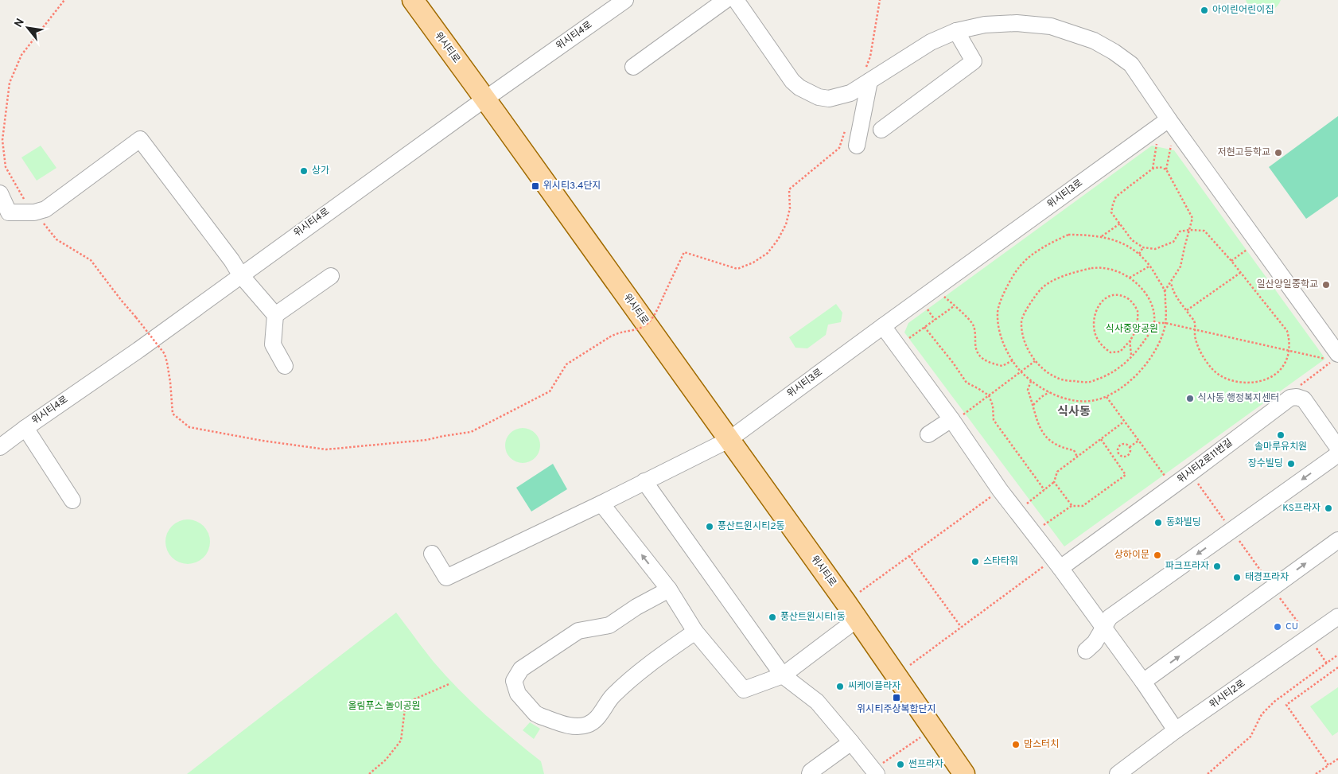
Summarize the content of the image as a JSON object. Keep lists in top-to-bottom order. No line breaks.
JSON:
{"streets":{"main road":["위시티로"],"street":["위시티4로","위시티3로","위시티2로11번길","위시티2로"]},"crossings":[["위시티4로","위시티로"],["위시티로","위시티3로"]],"districts":["식사동"],"parks":["식사중앙공원","올림푸스 놀이공원"],"places":{"other":["아이린어린이집","저현고등학교","상가","일산양일중학교","식사동 행정복지센터","솔마루유치원","장수빌딩","KS프라자","동화빌딩","풍산트윈시티2동","상하이문","스타타워","파크프라자","태경프라자","풍산트윈시티1동","CU","씨케이플라자","맘스터치","썬프라자"],"transit":["위시티3.4단지","위시티주상복합단지"]},"north":"top left"}
